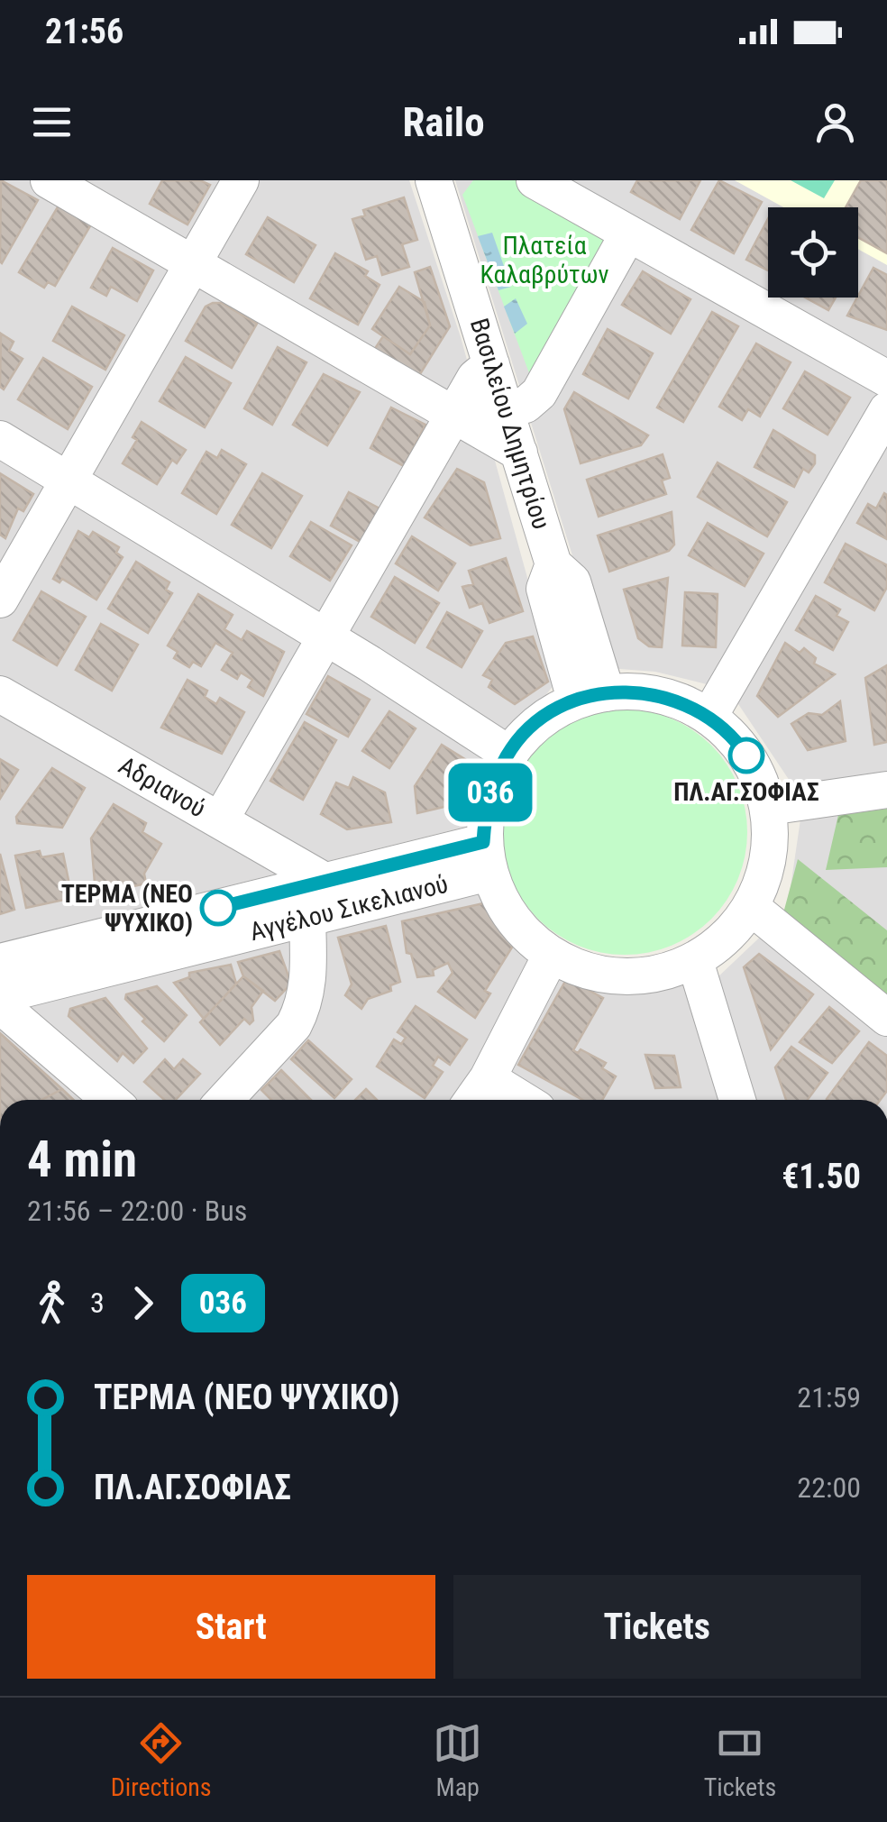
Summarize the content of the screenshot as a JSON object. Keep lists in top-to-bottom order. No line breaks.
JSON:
{"streets":{"street":["Βασιλείου Δημητρίου","Αδριανού","Αγγέλου Σικελιανού"]},"crossings":[["Βασιλείου Δημητρίου","Αγγέλου Σικελιανού"],["Αδριανού","Αγγέλου Σικελιανού"]],"parks":["Πλατεία Καλαβρύτων"],"places":["ΠΛ.ΑΓ.ΣΟΦΙΑΣ","ΤΕΡΜΑ (ΝΕΟ ΨΥΧΙΚΟ)"],"lines":["bus line 036"],"page":{"status":"21:56","header":"Railo","on_map":"036","heading":["4 min","21:56 – 22:00 · Bus","€1.50"],"legs":["3","036"],"list":[{"name":"ΤΕΡΜΑ (ΝΕΟ ΨΥΧΙΚΟ)","value":"21:59"},{"name":"ΠΛ.ΑΓ.ΣΟΦΙΑΣ","value":"22:00"}],"buttons":["Start","Tickets"],"tabs":["Directions","Map","Tickets"]}}
